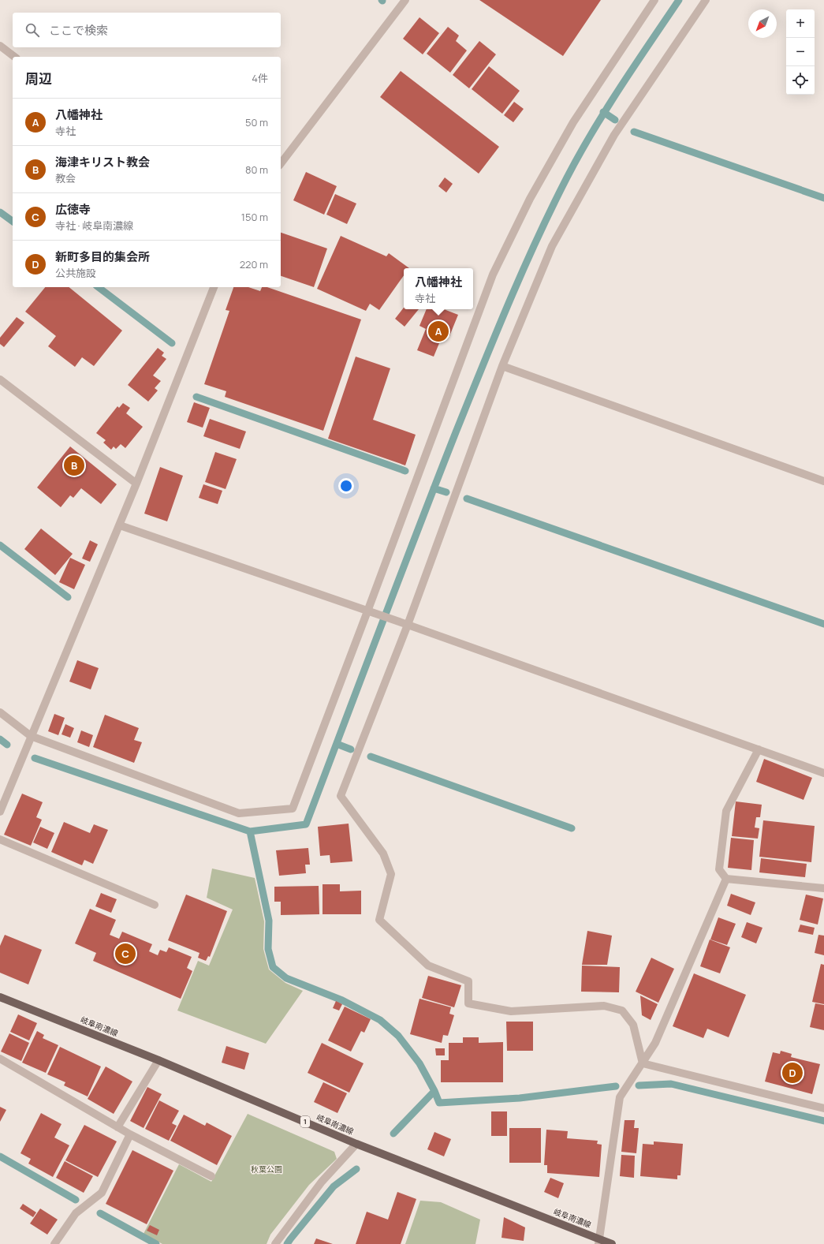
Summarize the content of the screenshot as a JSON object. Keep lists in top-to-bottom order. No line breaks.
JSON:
{"streets":{"main road":["岐阜南濃線","1"]},"parks":["秋葉公園"],"north":"bottom left","page":{"map_buttons":["+","−"],"search":"ここで検索","heading":["周辺","4件"],"list":[{"mark":"A","name":"八幡神社","note":"寺社","value":"50 m"},{"mark":"B","name":"海津キリスト教会","note":"教会","value":"80 m"},{"mark":"C","name":"広徳寺","note":"寺社 · 岐阜南濃線","value":"150 m"},{"mark":"D","name":"新町多目的集会所","note":"公共施設","value":"220 m"}],"popup":["八幡神社","寺社"],"pins":["A","B","C","D"]}}
